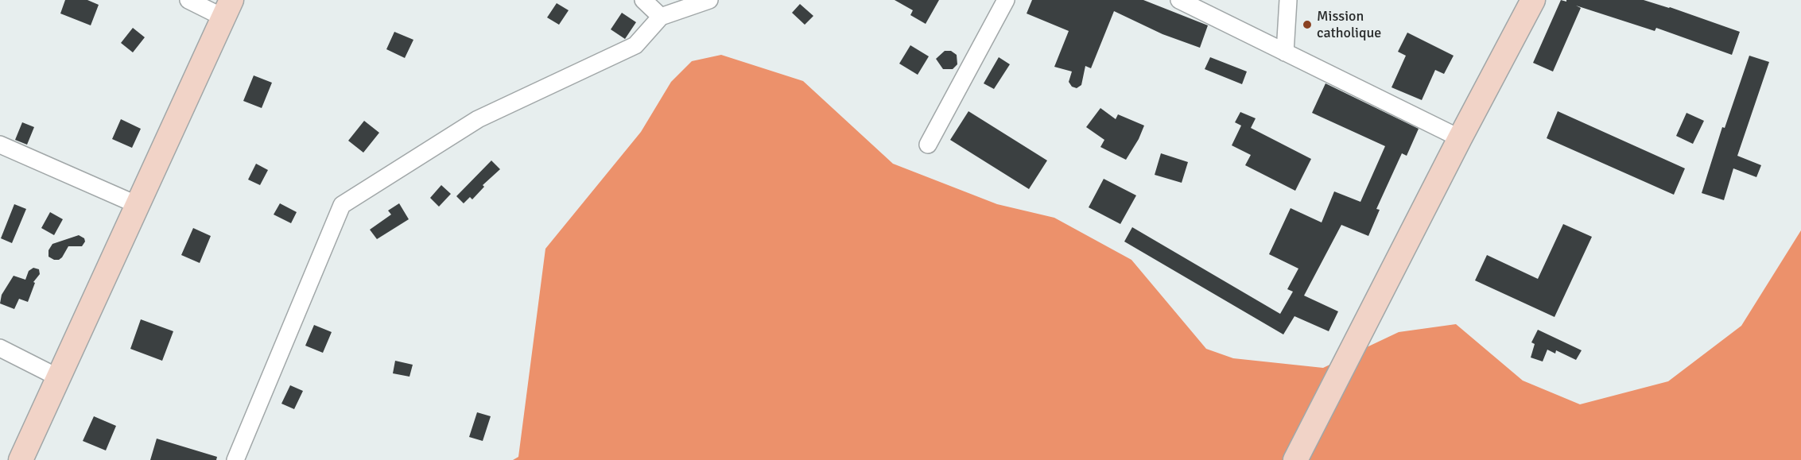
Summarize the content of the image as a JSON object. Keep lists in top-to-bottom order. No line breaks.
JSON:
{"places":["Mission catholique"]}
